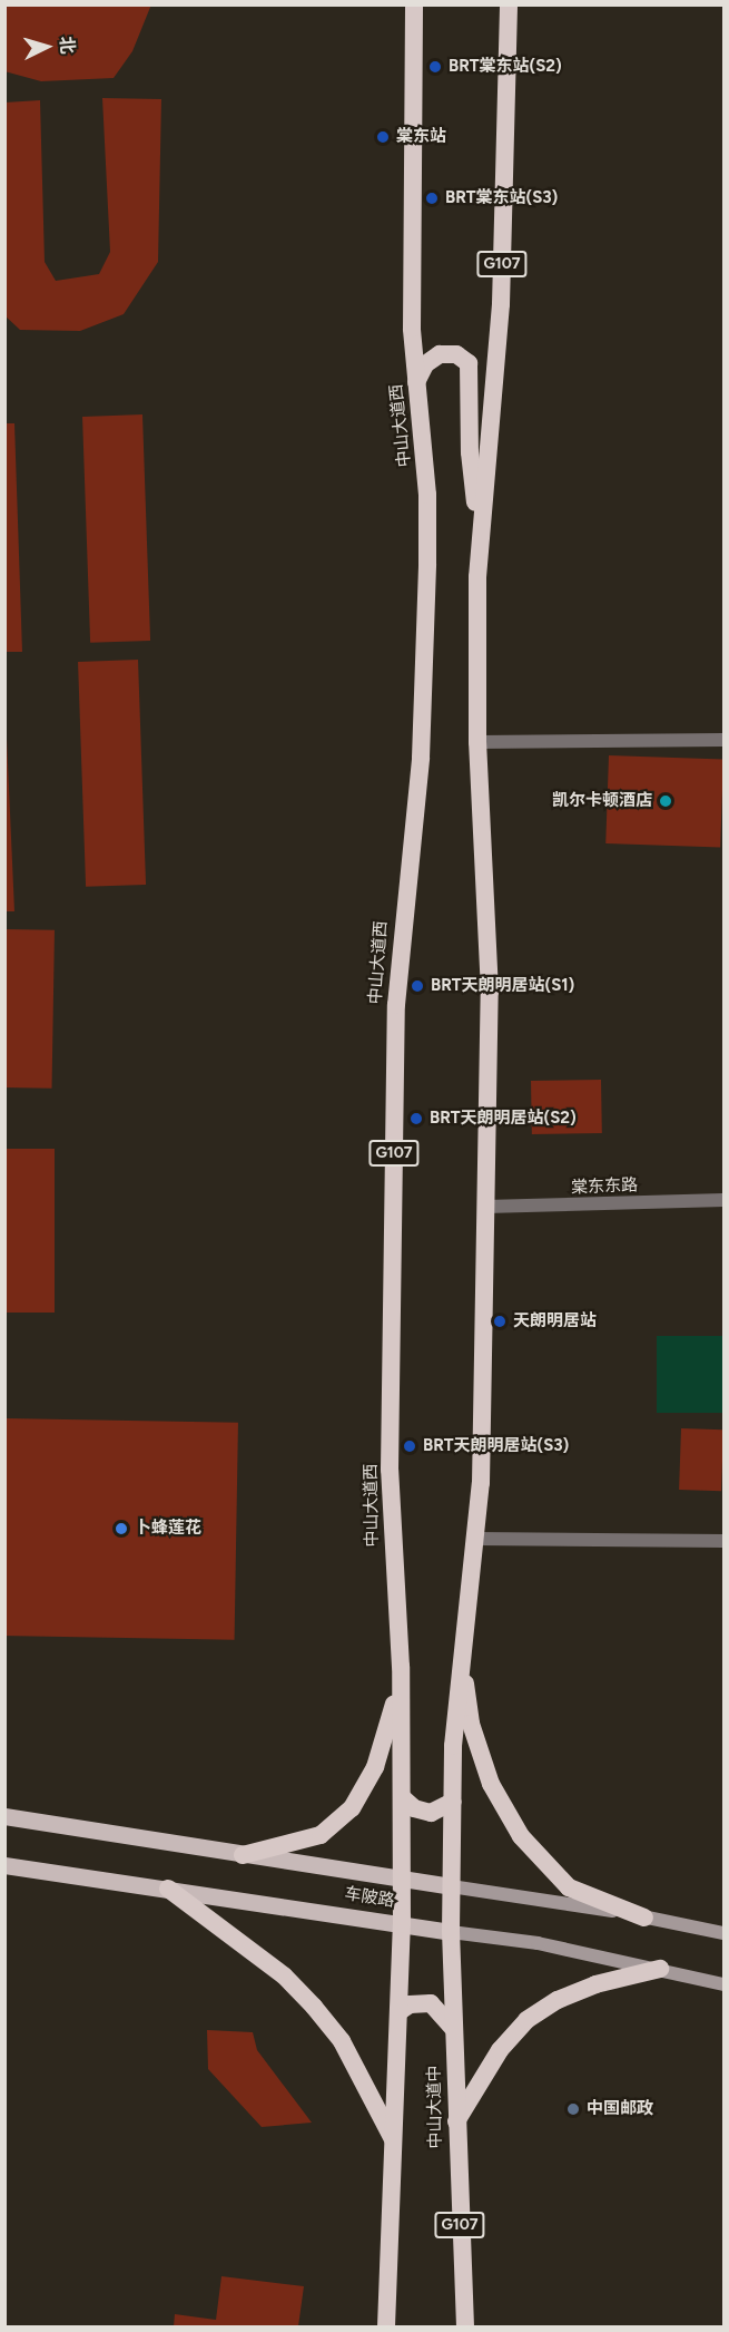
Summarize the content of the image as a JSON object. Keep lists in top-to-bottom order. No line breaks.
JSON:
{"streets":{"highway":["G107","中山大道西","中山大道中"],"main road":["车陂路"],"street":["棠东东路"]},"crossings":[["G107","中山大道西"],["G107","棠东东路"],["G107","车陂路"],["G107","中山大道中"],["中山大道西","车陂路"],["车陂路","中山大道中"]],"places":["BRT棠东站(S2)","棠东站","BRT棠东站(S3)","凯尔卡顿酒店","BRT天朗明居站(S1)","BRT天朗明居站(S2)","天朗明居站","BRT天朗明居站(S3)","卜蜂莲花","中国邮政"],"north":"right"}
